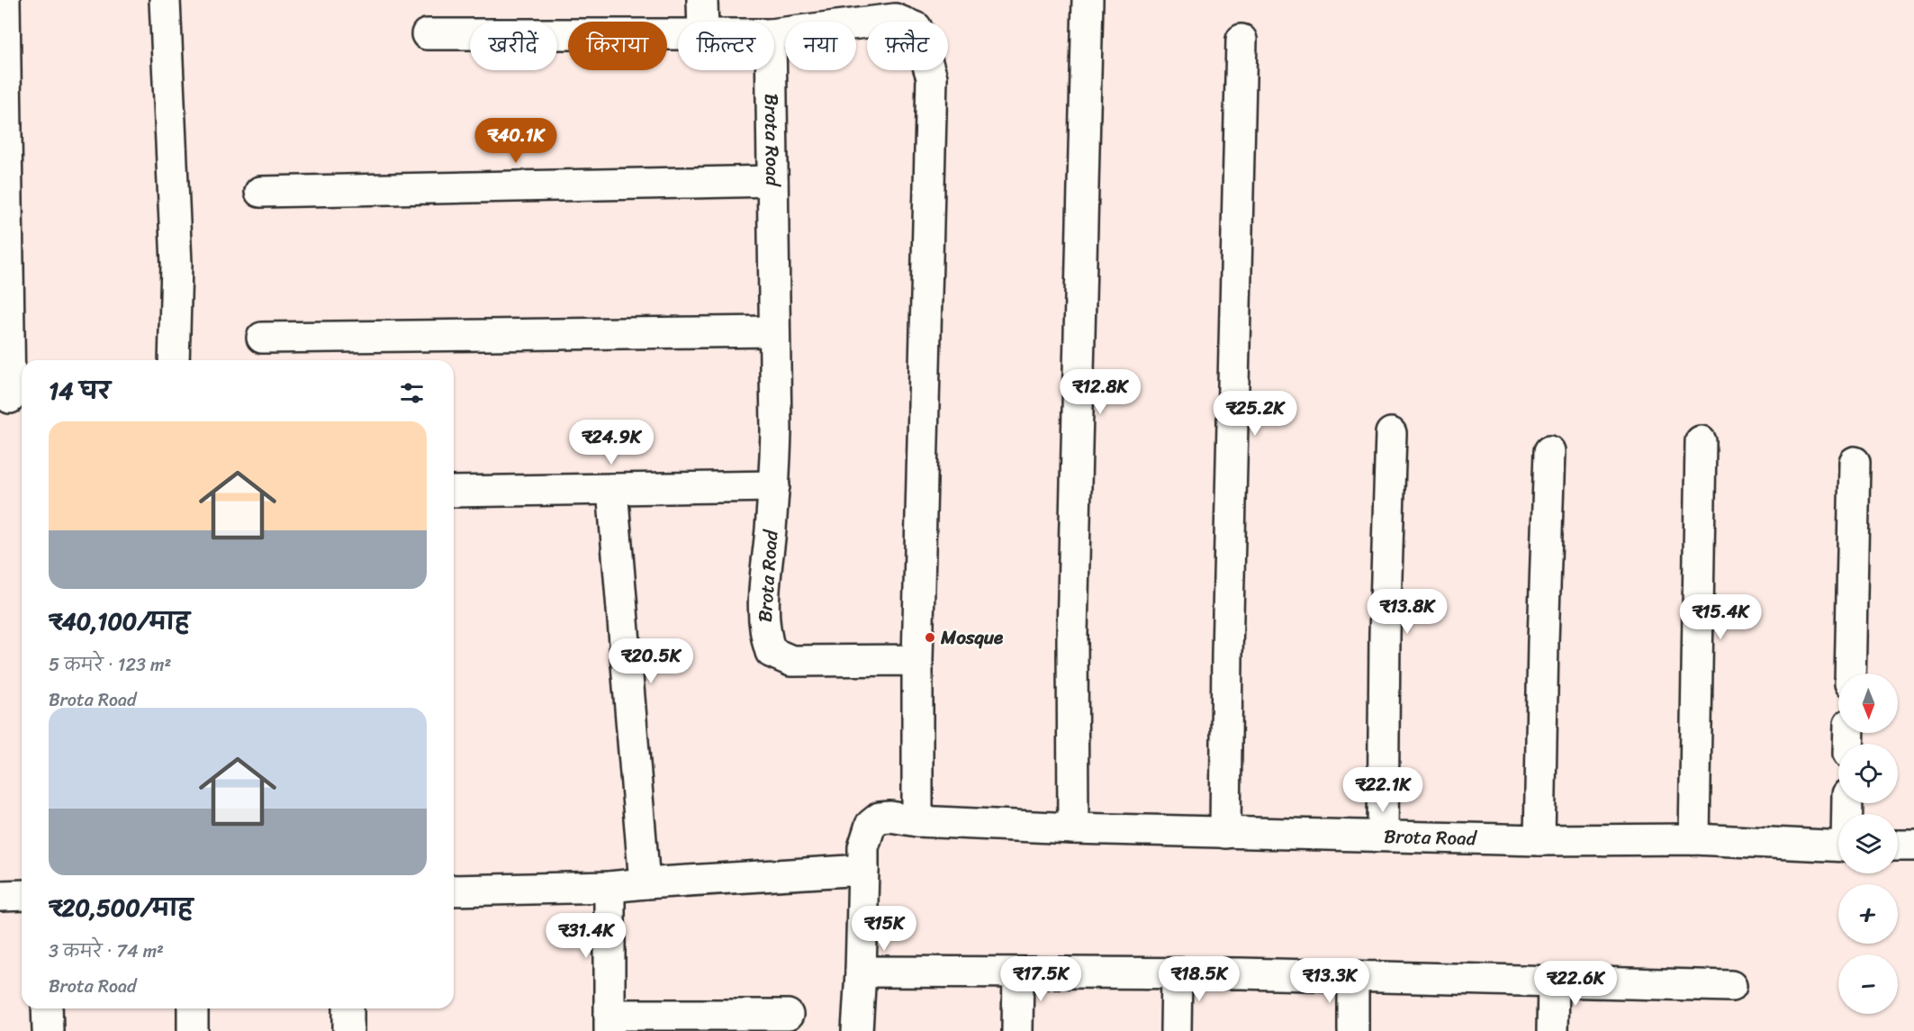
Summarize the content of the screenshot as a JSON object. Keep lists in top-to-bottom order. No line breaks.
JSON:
{"streets":{"street":["Brota Road"]},"places":["Mosque"],"north":"bottom","page":{"chip":["खरीदें","किराया","फ़िल्टर","नया","फ़्लैट"],"price":["₹40.1K","₹12.8K","₹25.2K","₹24.9K","₹13.8K","₹15.4K","₹20.5K","₹22.1K","₹15K","₹31.4K","₹17.5K","₹18.5K","₹13.3K","₹22.6K"],"heading":"14 घर","list":[{"name":"₹40,100/माह","note":"5 कमरे · 123 m² · Brota Road"},{"name":"₹20,500/माह","note":"3 कमरे · 74 m² · Brota Road"}],"map_buttons":["+","−"]}}
